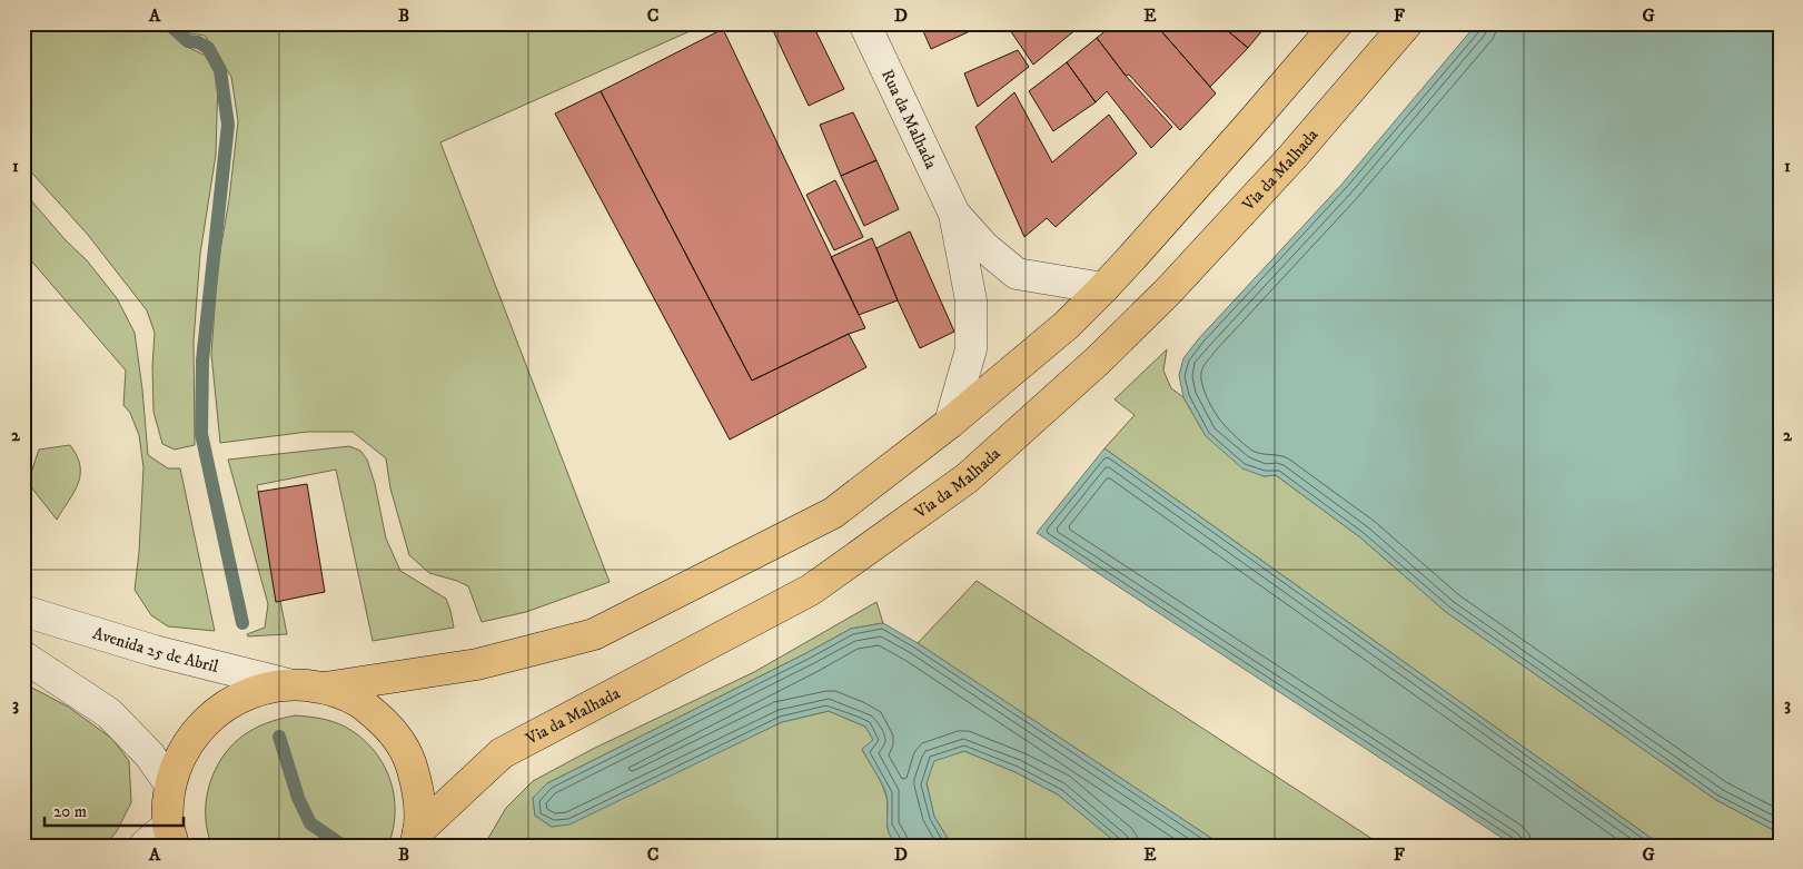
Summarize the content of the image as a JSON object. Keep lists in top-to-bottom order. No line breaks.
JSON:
{"streets":{"main road":["Via da Malhada"],"street":["Rua da Malhada","Avenida 25 de Abril"]},"scale_bar":"20 m","grid":{"columns":["A","B","C","D","E","F","G"],"rows":["1","2","3"]}}
